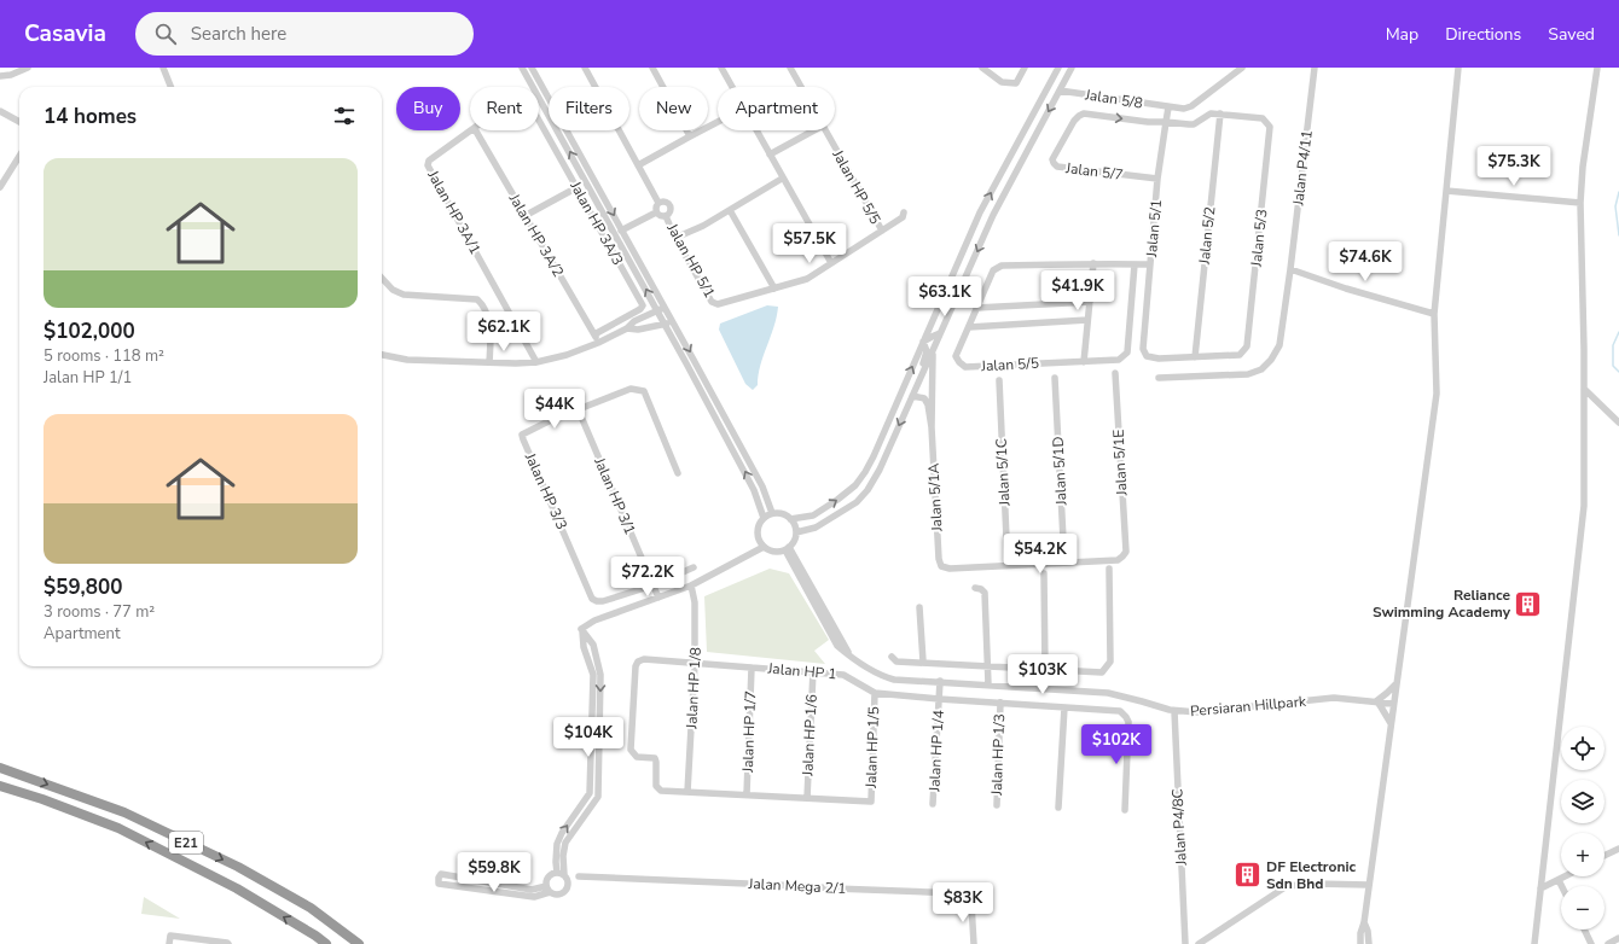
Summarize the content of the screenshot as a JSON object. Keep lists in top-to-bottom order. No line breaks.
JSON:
{"streets":{"highway":["E21"],"street":["Jalan 5/8","Jalan P4/11","Jalan 5/7","Jalan HP 5/5","Jalan HP 3A/1","Jalan HP 3A/3","Jalan 5/1","Jalan HP 3A/2","Jalan 5/2","Jalan 5/3","Jalan HP 5/1","Jalan 5/5","Jalan 5/1E","Jalan 5/1D","Jalan 5/1C","Jalan HP 3/3","Jalan HP 3/1","Jalan 5/1A","Jalan HP 1","Jalan HP 1/8","Persiaran Hillpark","Jalan HP 1/7","Jalan HP 1/6","Jalan HP 1/5","Jalan HP 1/4","Jalan HP 1/3","Jalan P4/8C","Jalan Mega 2/1"]},"crossings":[["Jalan 5/8","Jalan 5/1"],["Jalan 5/7","Jalan 5/1"],["Jalan 5/7","Jalan 5/3"],["Jalan HP 3A/3","Jalan HP 3A/2"],["Jalan 5/1","Jalan 5/3"],["Jalan 5/1","Jalan 5/5"],["Jalan 5/2","Jalan 5/3"],["Jalan 5/1E","Jalan 5/1D"],["Jalan 5/1C","Jalan 5/1A"],["Jalan HP 3/3","Jalan HP 3/1"],["Jalan HP 1","Jalan HP 1/8"],["Jalan HP 1","Jalan HP 1/7"],["Jalan HP 1","Jalan HP 1/6"],["Jalan HP 1","Jalan HP 1/5"],["Jalan HP 1","Jalan HP 1/4"],["Jalan HP 1","Jalan HP 1/3"],["Persiaran Hillpark","Jalan P4/8C"],["Jalan HP 1/6","Jalan HP 1/5"]],"places":{"building":["Reliance Swimming Academy","DF Electronic Sdn Bhd"]},"page":{"header":"Casavia","search":"Search here","nav":["Map","Directions","Saved"],"chip":["Buy","Rent","Filters","New","Apartment"],"heading":"14 homes","list":[{"name":"$102,000","note":"5 rooms · 118 m² · Jalan HP 1/1"},{"name":"$59,800","note":"3 rooms · 77 m² · Apartment"}],"price":["$75.3K","$57.5K","$74.6K","$41.9K","$63.1K","$62.1K","$44K","$54.2K","$72.2K","$103K","$104K","$102K","$59.8K","$83K"],"map_buttons":["+","−"]}}
